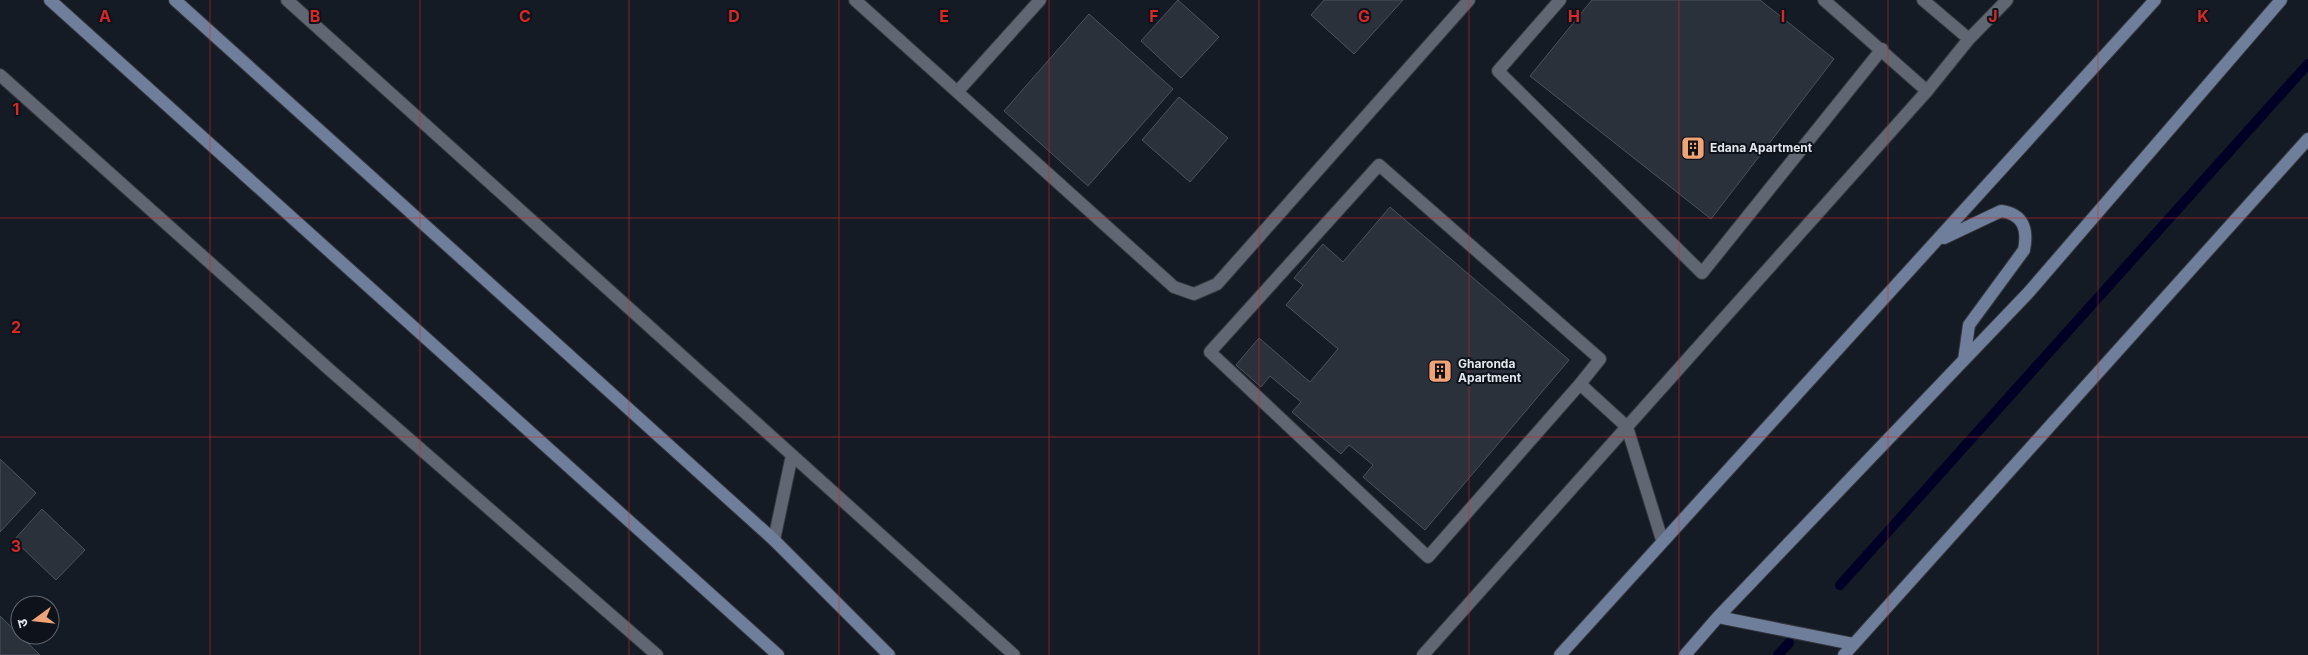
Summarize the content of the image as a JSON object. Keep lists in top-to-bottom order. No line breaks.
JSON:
{"places":{"building":["Edana Apartment","Gharonda Apartment"]},"north":"left","grid":{"columns":["A","B","C","D","E","F","G","H","I","J","K"],"rows":["1","2","3"]}}
